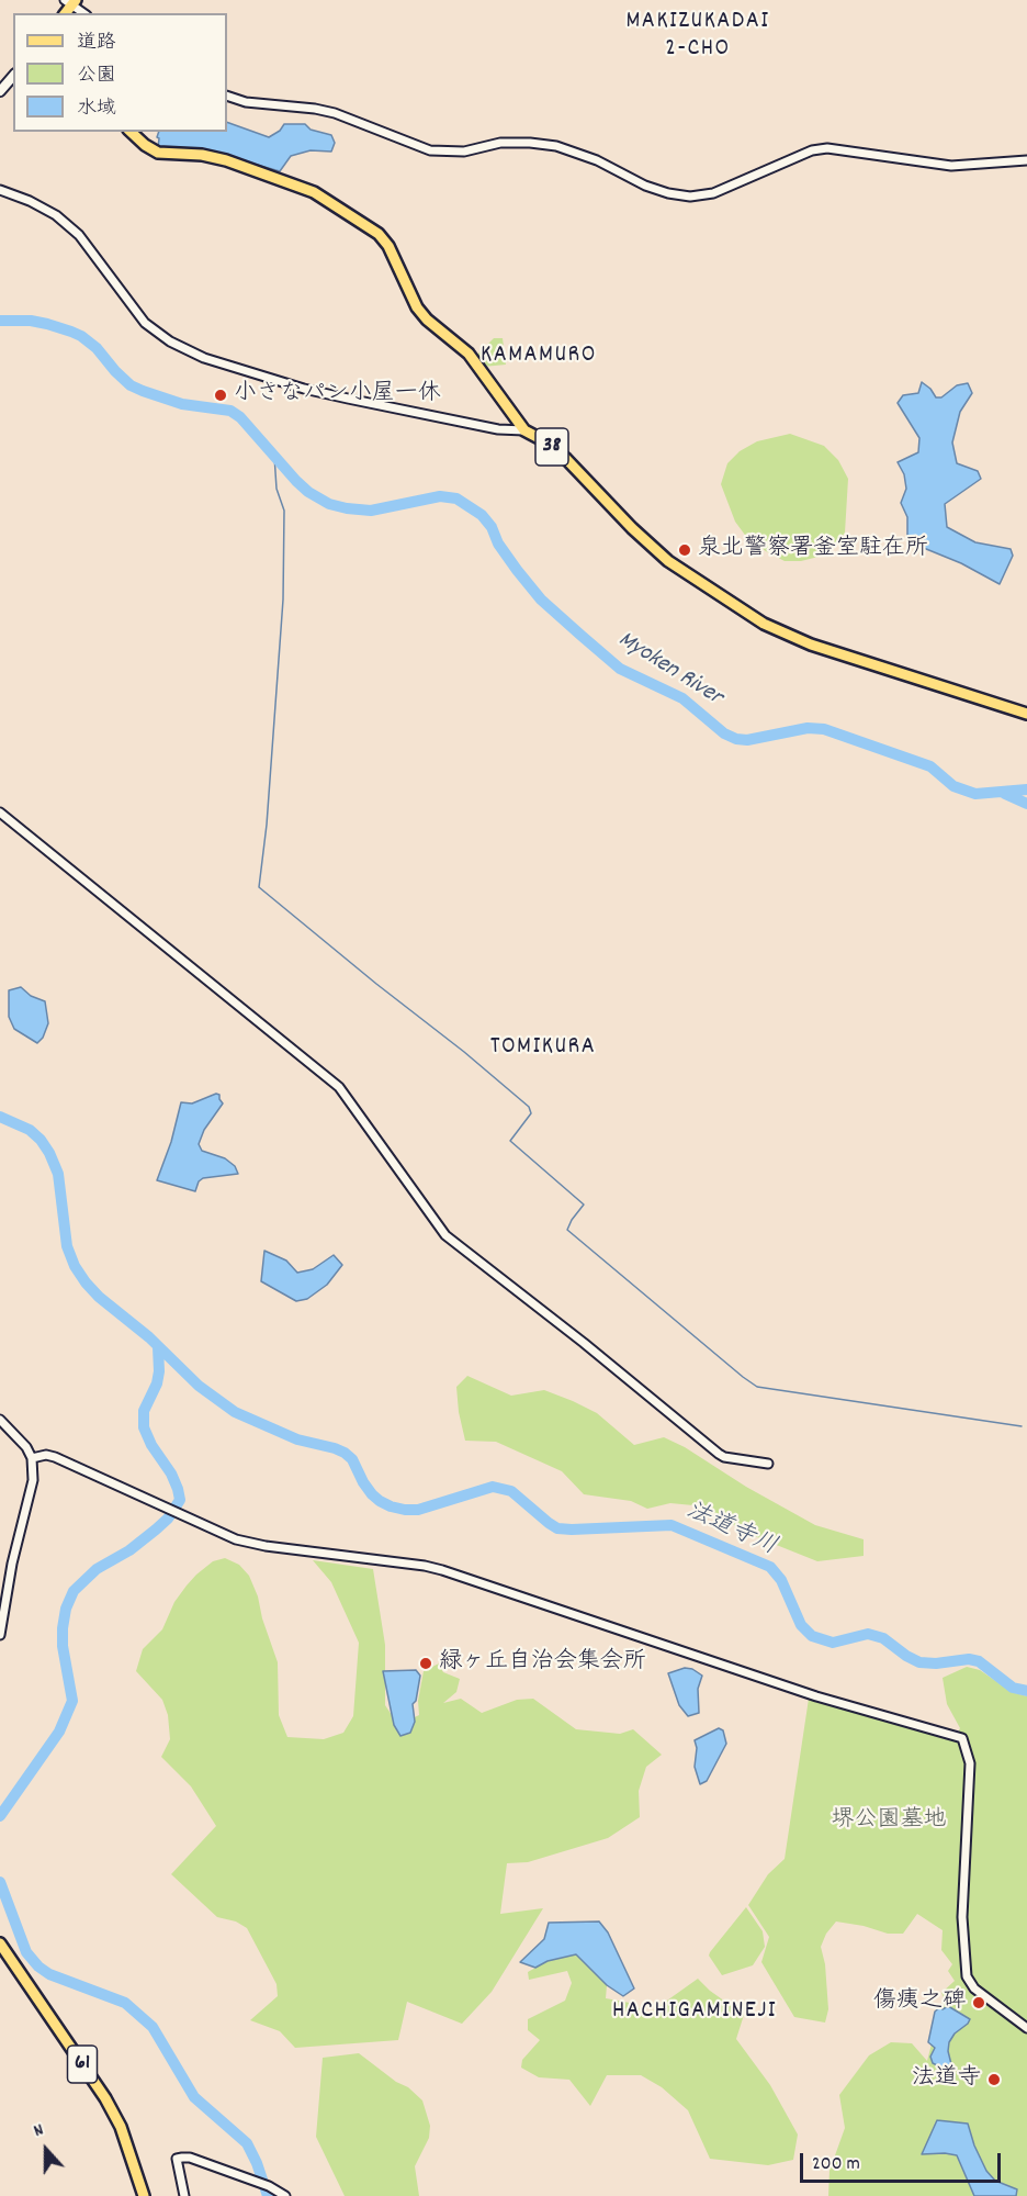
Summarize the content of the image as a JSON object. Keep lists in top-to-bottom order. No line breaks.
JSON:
{"streets":{"main road":["38","61"]},"districts":["MAKIZUKADAI 2-CHO","KAMAMURO","TOMIKURA","HACHIGAMINEJI"],"water":["Myoken River","法道寺川"],"parks":["堺公園墓地"],"places":["小さなパン小屋一休","泉北警察署釜室駐在所","緑ヶ丘自治会集会所","傷痍之碑","法道寺"],"legend":["道路","公園","水域"],"scale_bar":"200 m","north":"top"}
